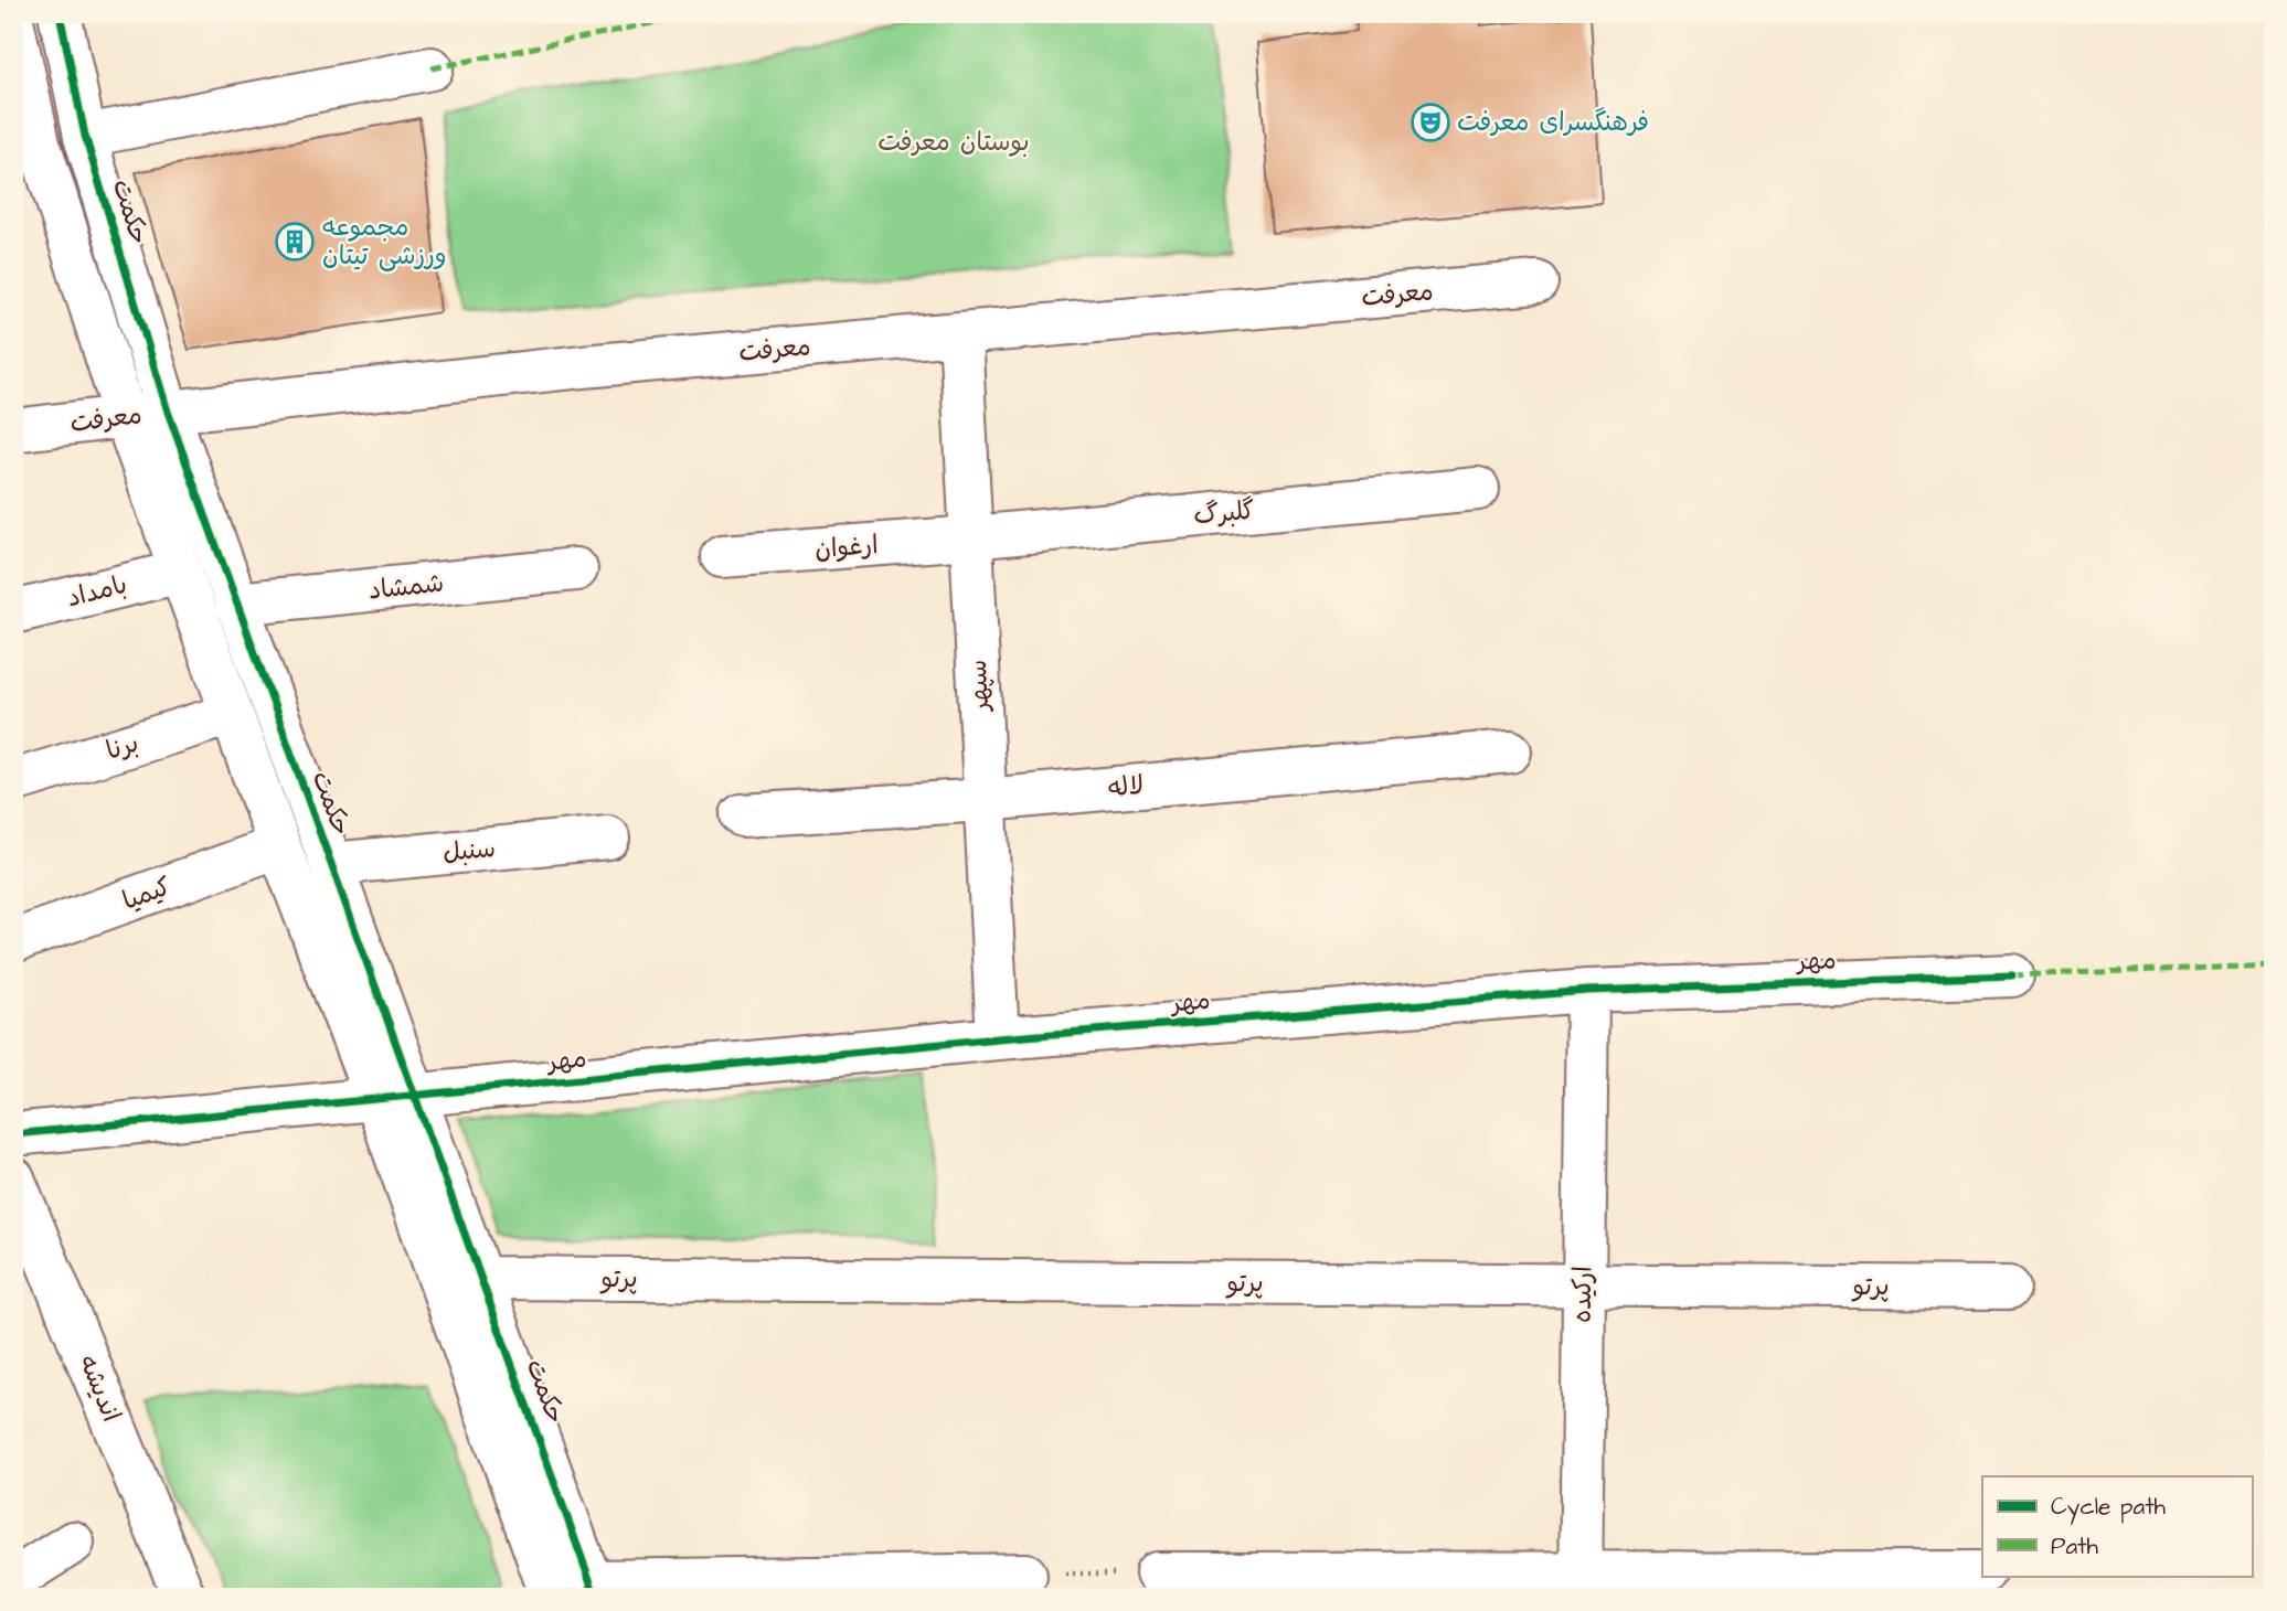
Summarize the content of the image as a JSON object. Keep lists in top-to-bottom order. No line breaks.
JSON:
{"streets":{"street":["حکمت","معرفت","گلبرگ","ارغوان","شمشاد","بامداد","سپهر","برنا","لاله","سنبل","کیمیا","مهر","پرتو","ارکیده","اندیشه"]},"crossings":[["حکمت","معرفت"],["حکمت","شمشاد"],["حکمت","بامداد"],["حکمت","برنا"],["حکمت","سنبل"],["حکمت","کیمیا"],["حکمت","مهر"],["حکمت","پرتو"],["معرفت","سپهر"],["گلبرگ","ارغوان"],["گلبرگ","سپهر"],["ارغوان","سپهر"],["سپهر","لاله"],["سپهر","مهر"],["مهر","ارکیده"],["پرتو","ارکیده"]],"parks":["بوستان معرفت"],"places":{"theatre":["فرهنگسرای معرفت"],"building":["مجموعه ورزشی تیتان"]},"legend":["Cycle path","Path"]}
